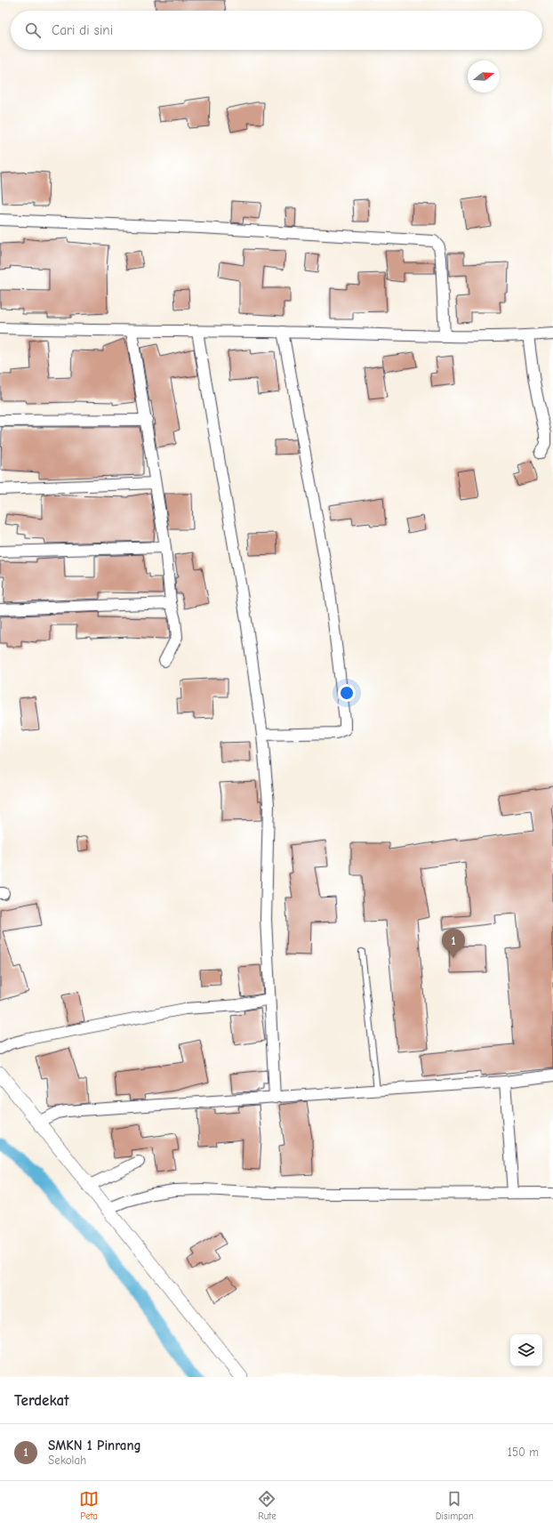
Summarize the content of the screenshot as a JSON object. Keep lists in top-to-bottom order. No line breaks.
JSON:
{"north":"right","page":{"search":"Cari di sini","pins":"1","heading":"Terdekat","list":[{"mark":"1","name":"SMKN 1 Pinrang","note":"Sekolah","value":"150 m"}],"nav":["Peta","Rute","Disimpan"]}}
